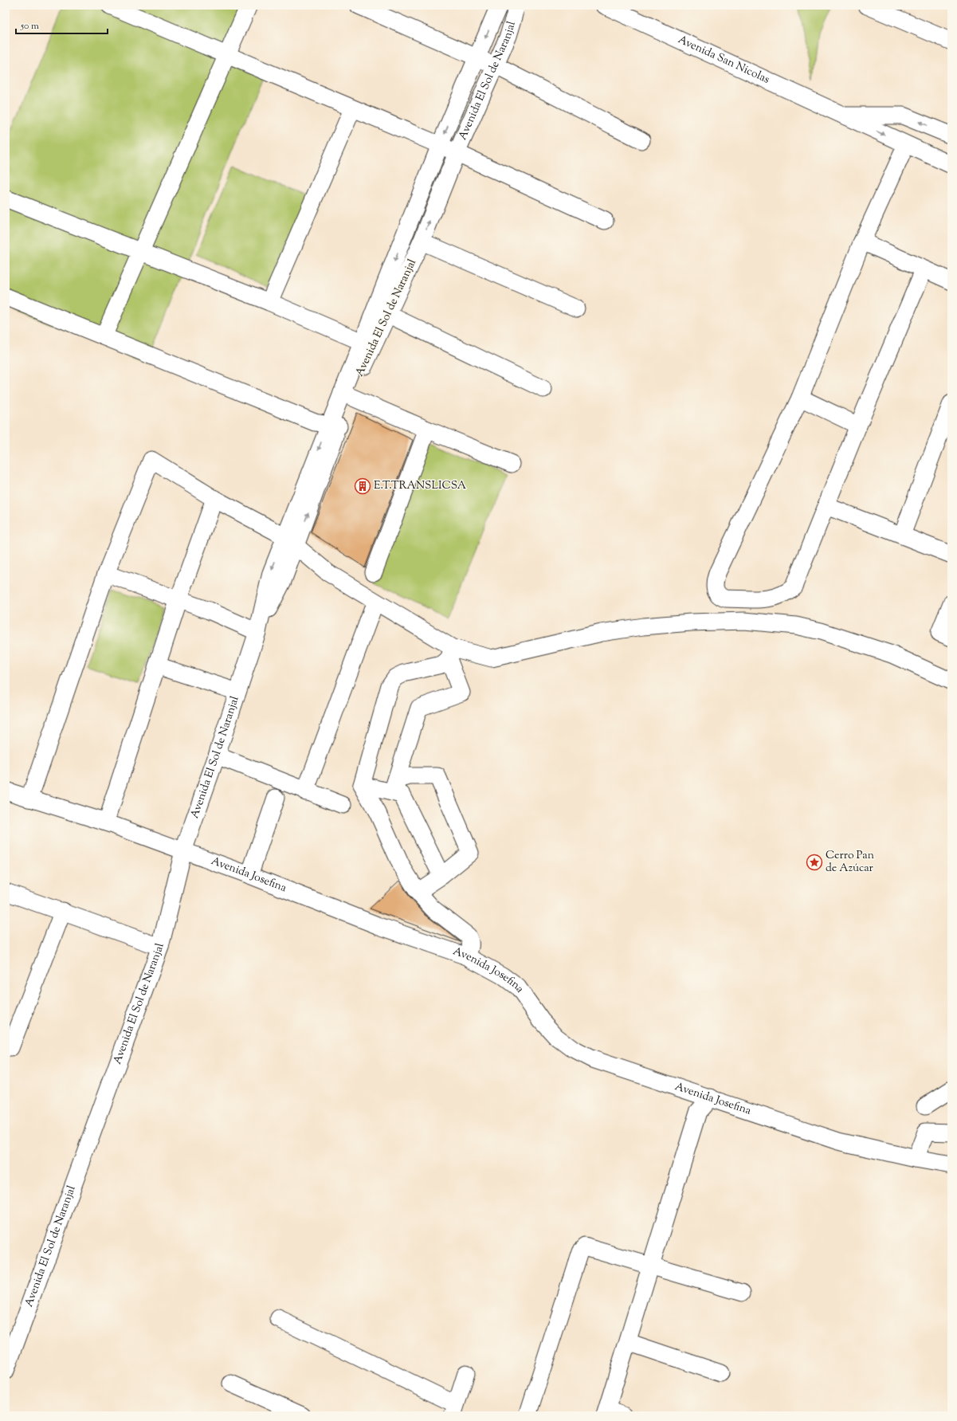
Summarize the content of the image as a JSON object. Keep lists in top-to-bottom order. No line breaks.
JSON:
{"streets":{"street":["Avenida San Nicolas","Avenida El Sol de Naranjal","Avenida Josefina"]},"crossings":[["Avenida El Sol de Naranjal","Avenida Josefina"]],"places":{"building":["E.T.TRANSLICSA"],"place":["Cerro Pan de Azúcar"]},"scale_bar":"50 m"}
